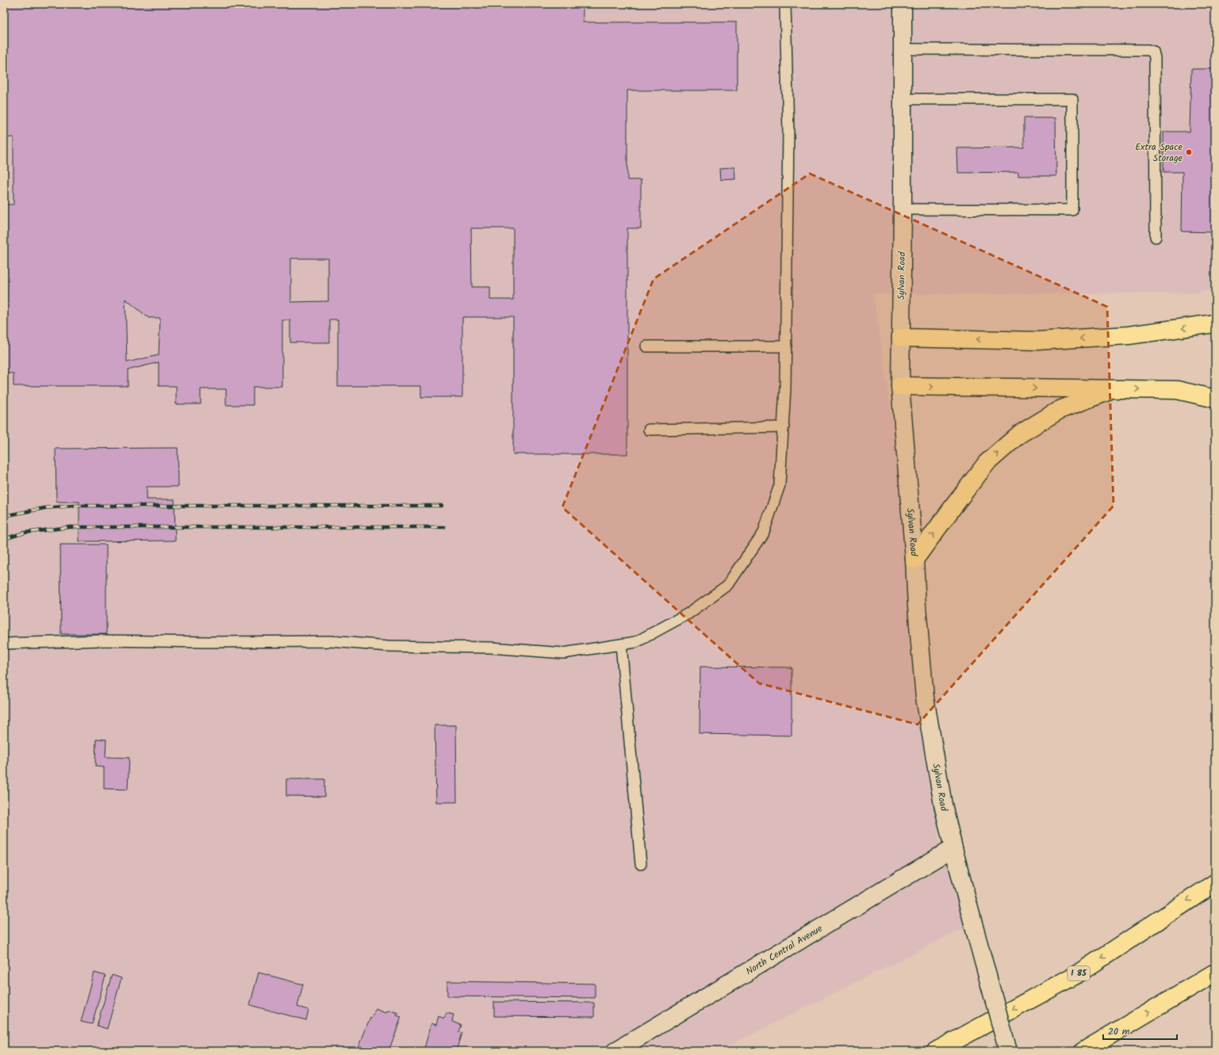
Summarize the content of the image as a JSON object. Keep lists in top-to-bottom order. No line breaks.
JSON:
{"streets":{"highway":["I 85"],"main road":["Sylvan Road","North Central Avenue"]},"crossings":[["Sylvan Road","North Central Avenue"]],"places":["Extra Space Storage"],"scale_bar":"20 m"}
